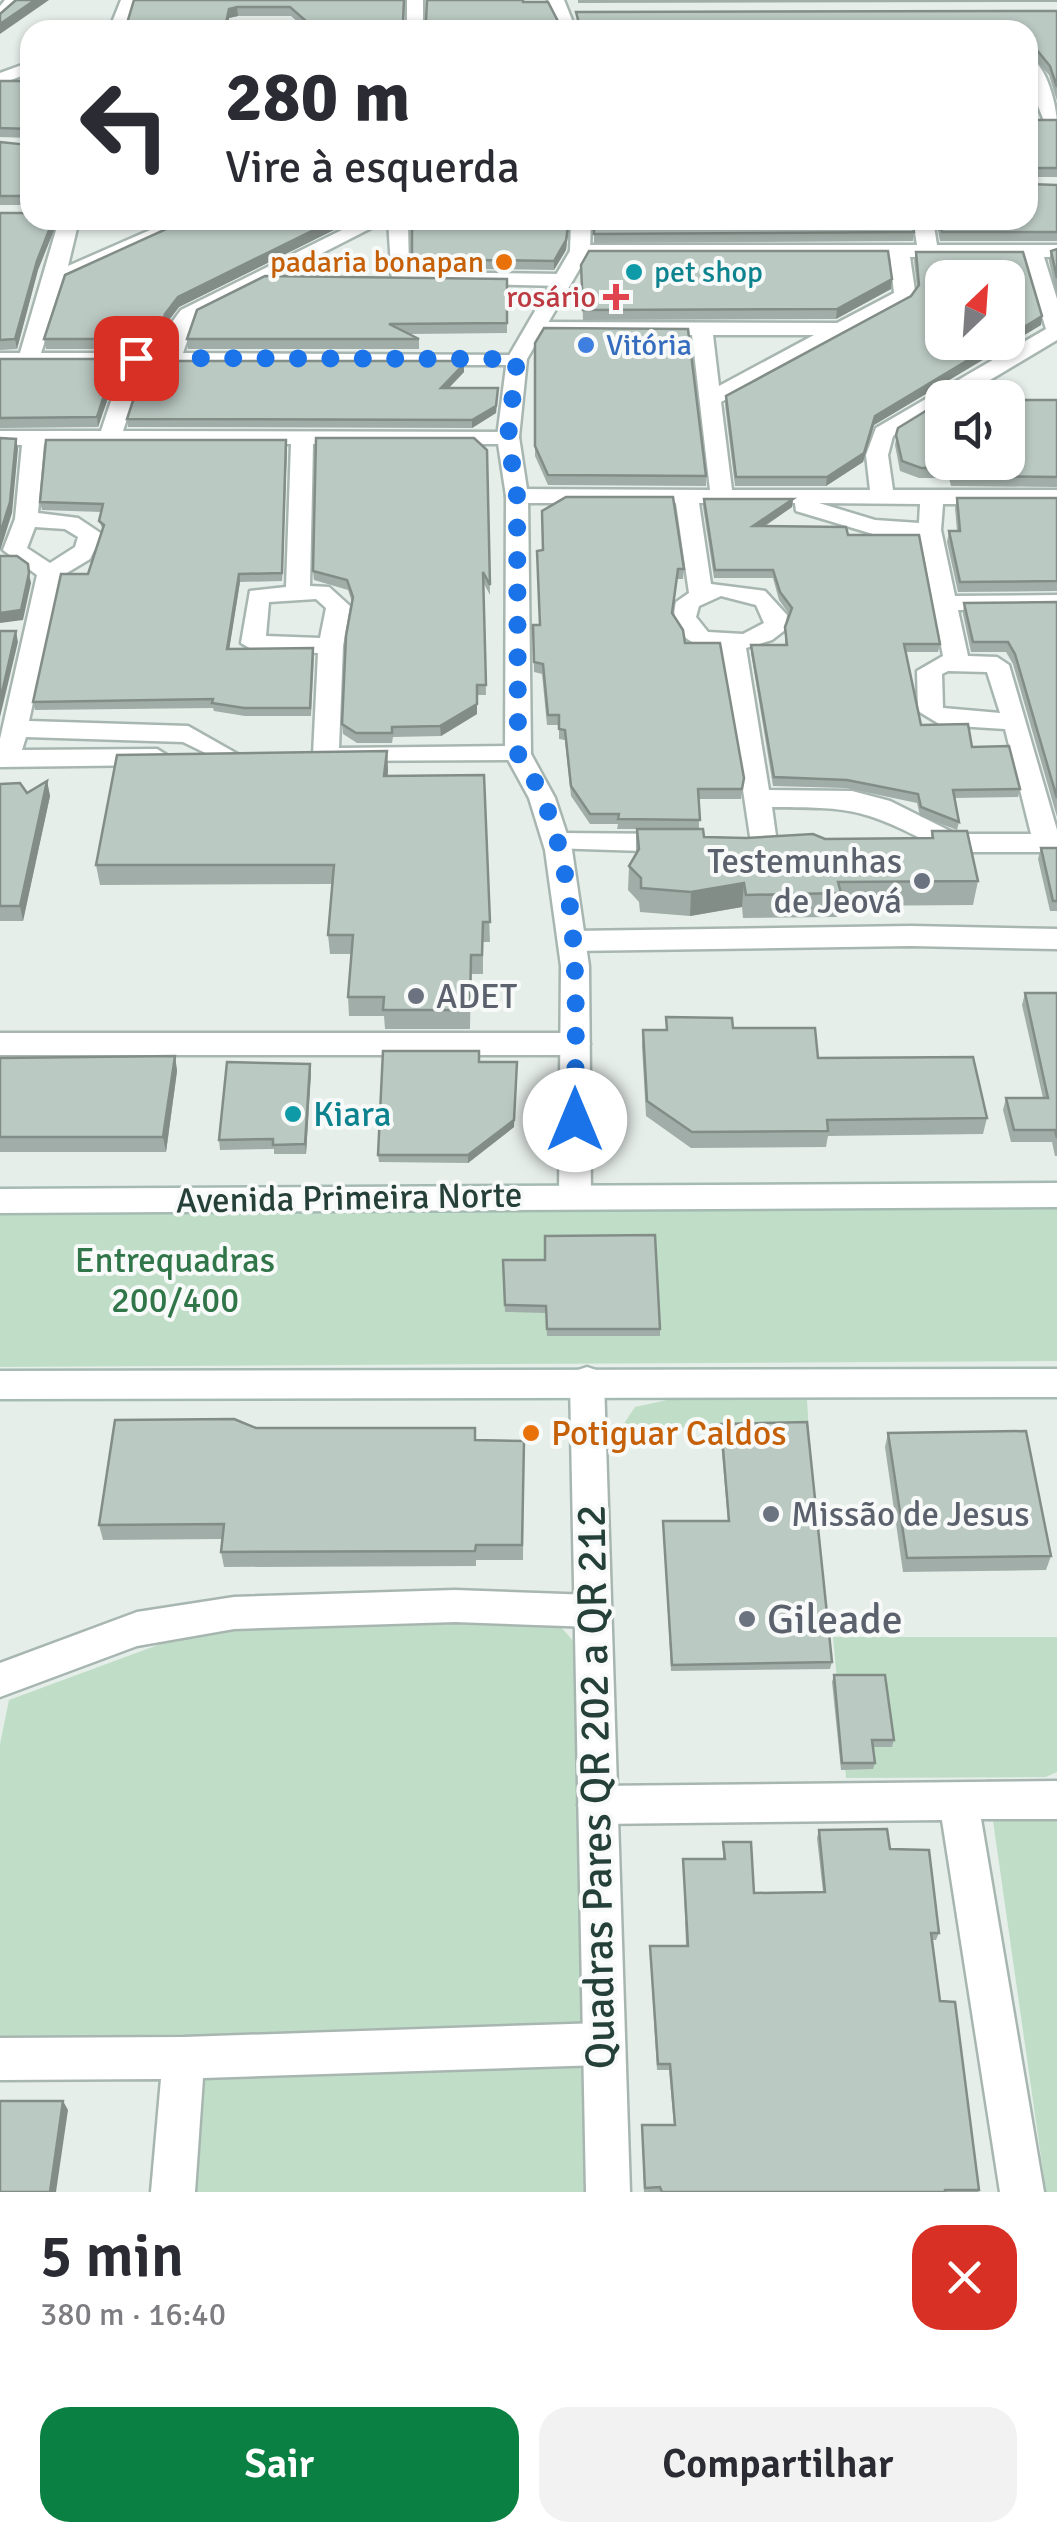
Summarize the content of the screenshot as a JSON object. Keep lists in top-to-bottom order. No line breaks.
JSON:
{"streets":{"street":["Avenida Primeira Norte","Quadras Pares QR 202 a QR 212"]},"parks":["Entrequadras 200/400"],"places":{"other":["padaria bonapan","pet shop","Vitória","Testemunhas de Jeová","ADET","Kiara","Potiguar Caldos","Missão de Jesus","Gileade"],"health":["rosário"]},"north":"top right","page":{"turn":["280 m","Vire à esquerda"],"heading":["5 min","380 m · 16:40"],"buttons":["Sair","Compartilhar"]}}
